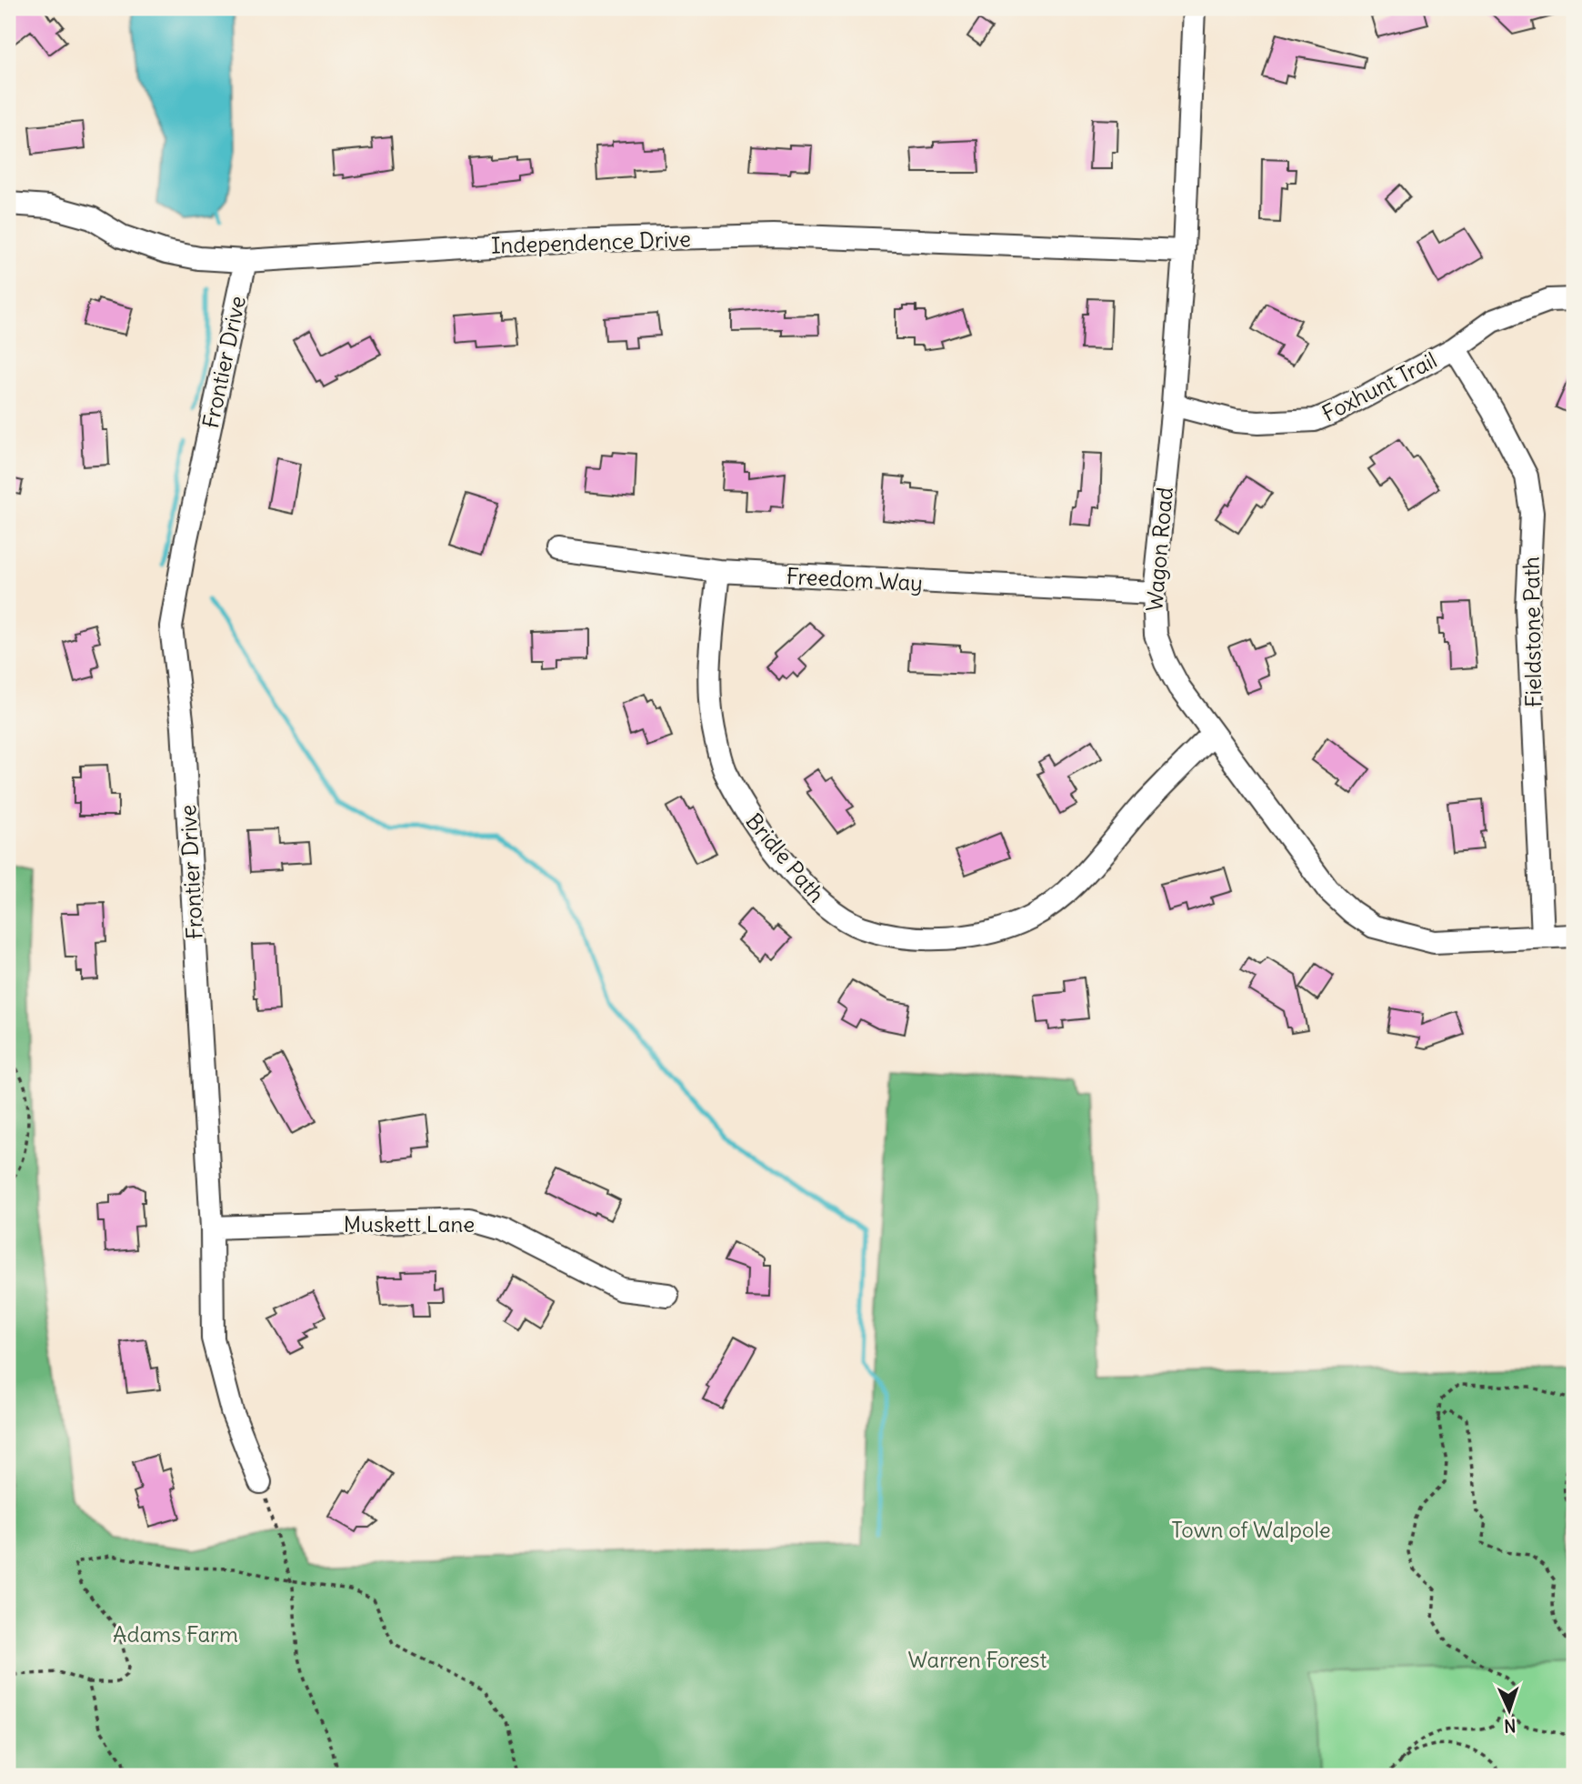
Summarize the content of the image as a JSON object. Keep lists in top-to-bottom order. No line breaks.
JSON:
{"streets":{"street":["Independence Drive","Frontier Drive","Foxhunt Trail","Wagon Road","Freedom Way","Fieldstone Path","Bridle Path","Muskett Lane"]},"crossings":[["Independence Drive","Frontier Drive"],["Independence Drive","Wagon Road"],["Frontier Drive","Muskett Lane"],["Foxhunt Trail","Wagon Road"],["Foxhunt Trail","Fieldstone Path"],["Wagon Road","Freedom Way"],["Wagon Road","Fieldstone Path"],["Wagon Road","Bridle Path"],["Freedom Way","Bridle Path"]],"parks":["Town of Walpole","Adams Farm","Warren Forest"],"north":"bottom"}
